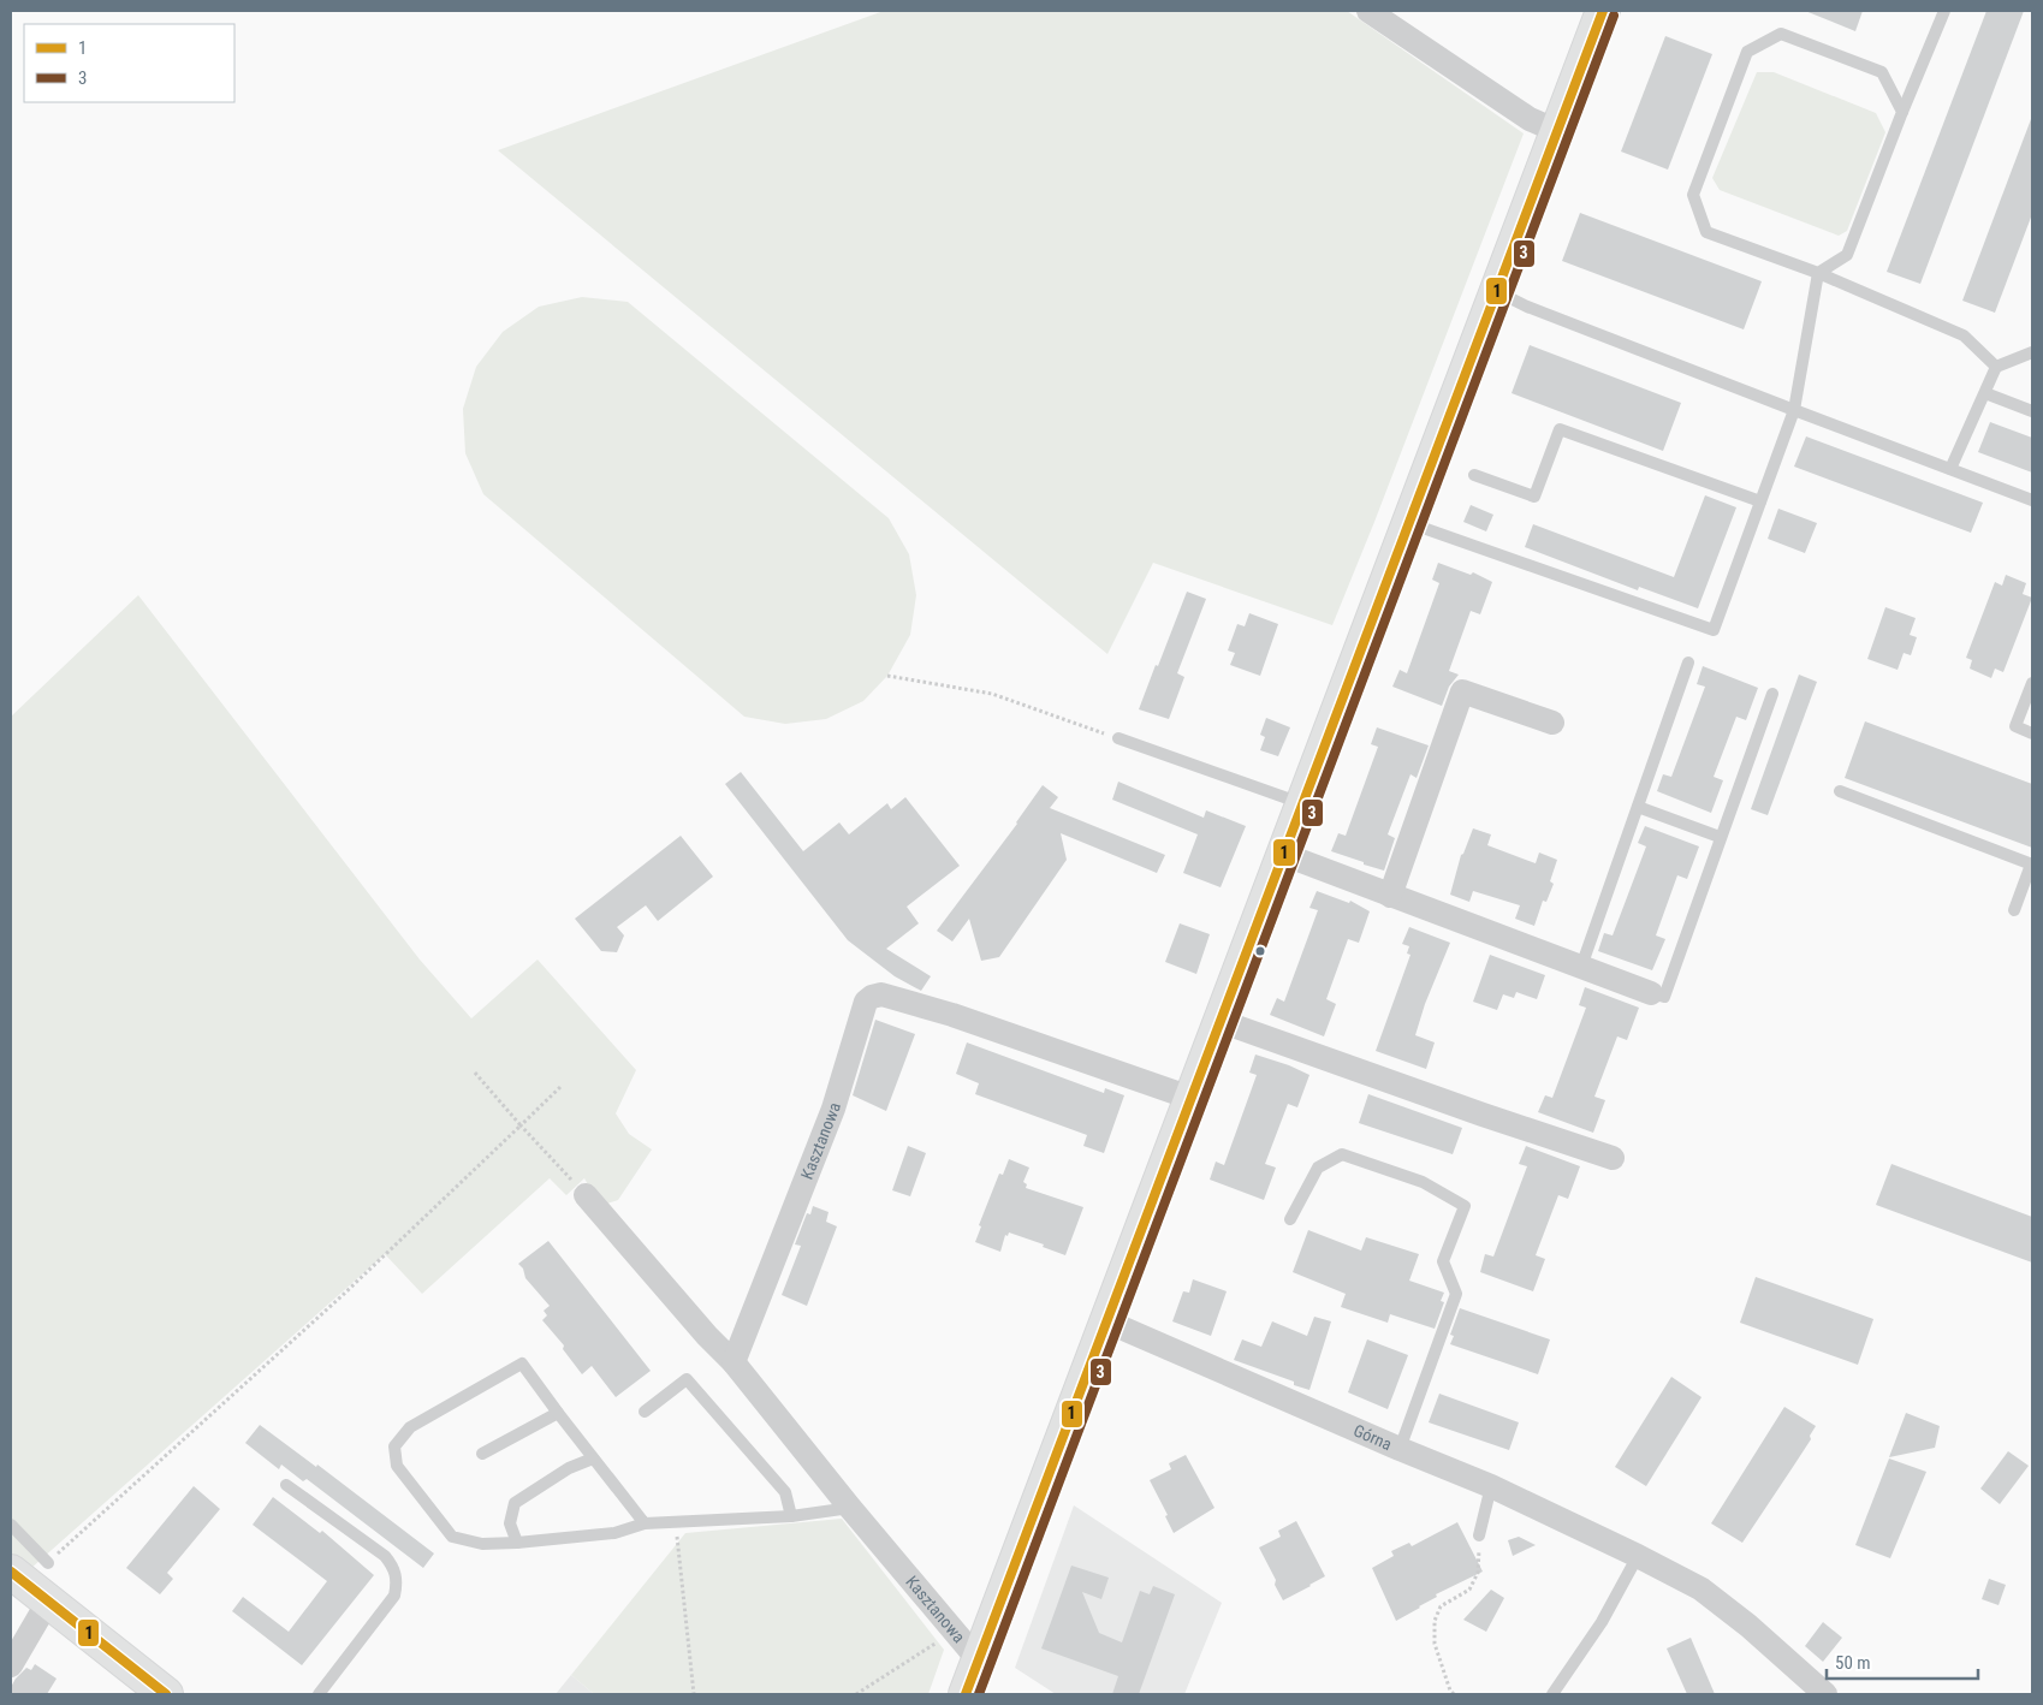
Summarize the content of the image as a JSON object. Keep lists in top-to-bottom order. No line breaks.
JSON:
{"streets":{"street":["Kasztanowa","Górna"]},"lines":["transit line 1","transit line 3"],"legend":["1","3"],"scale_bar":"50 m"}
